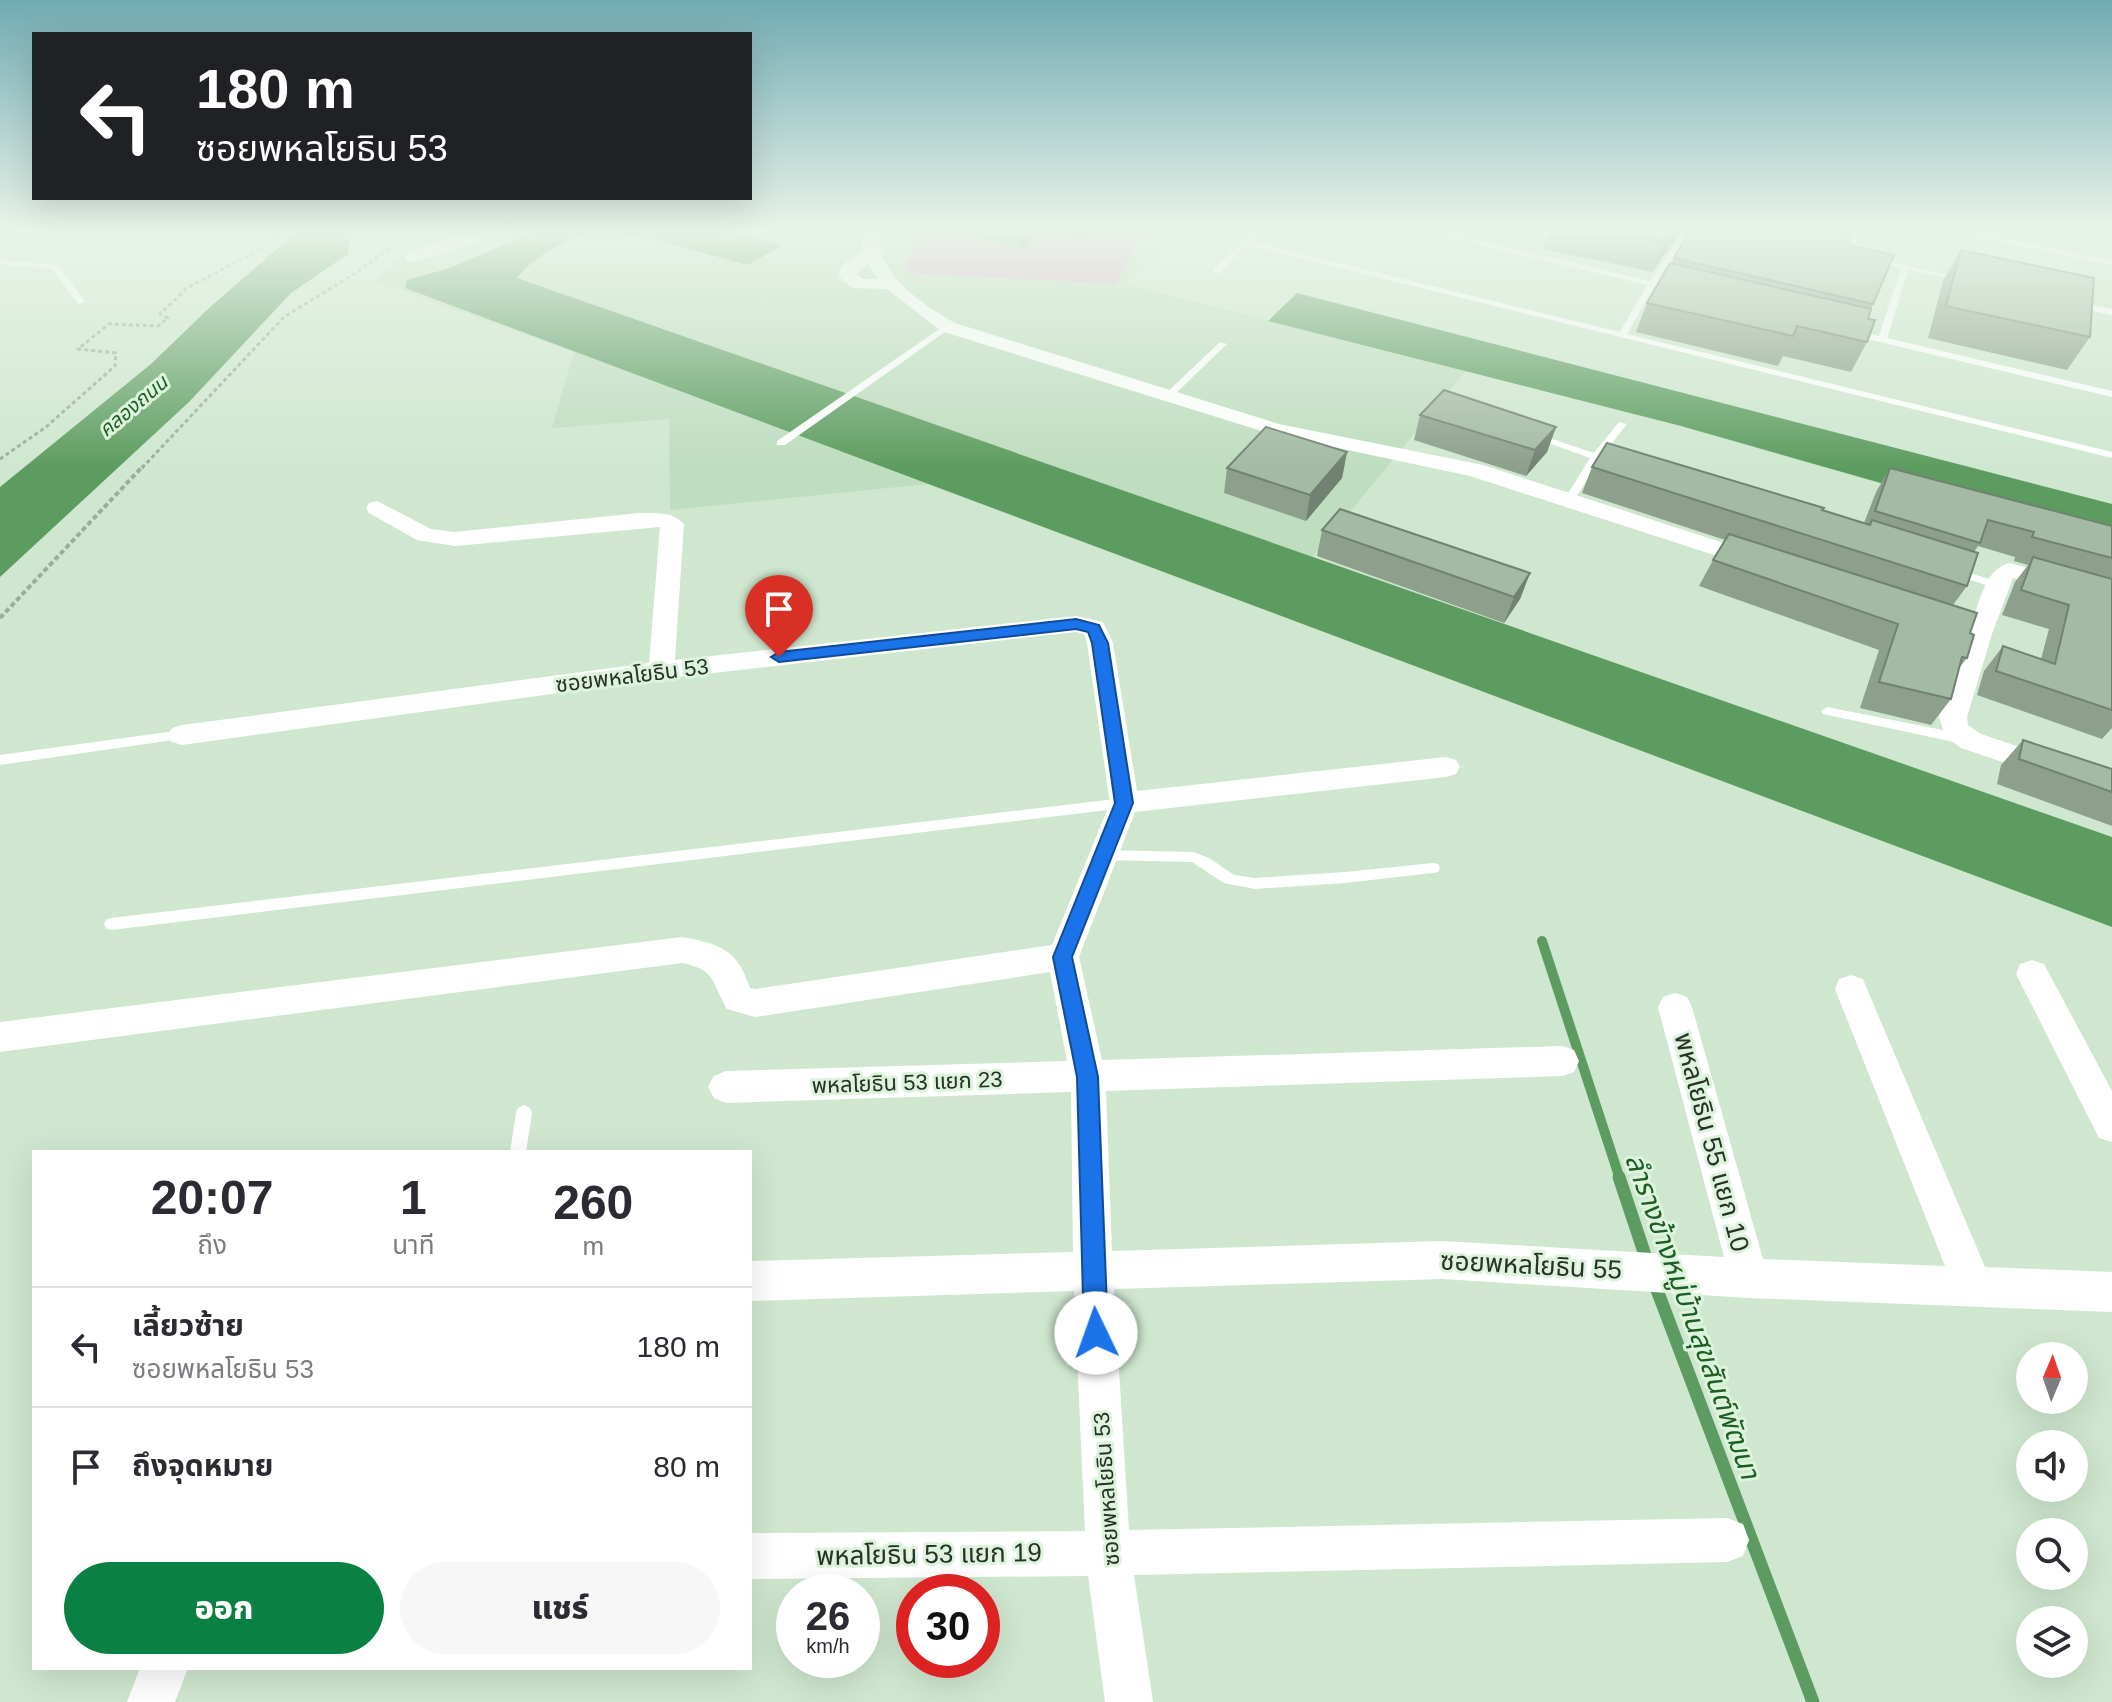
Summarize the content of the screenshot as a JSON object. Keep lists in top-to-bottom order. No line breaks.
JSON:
{"streets":{"street":["ซอยพหลโยธิน 53","พหลโยธิน 53 แยก 23","พหลโยธิน 55 แยก 10","ซอยพหลโยธิน 55","พหลโยธิน 53 แยก 19"]},"crossings":[["ซอยพหลโยธิน 53","พหลโยธิน 53 แยก 23"],["ซอยพหลโยธิน 53","ซอยพหลโยธิน 55"],["ซอยพหลโยธิน 53","พหลโยธิน 53 แยก 19"],["พหลโยธิน 55 แยก 10","ซอยพหลโยธิน 55"]],"water":["คลองถนน","ลำรางข้างหมู่บ้านสุขสันต์พัฒนา"],"north":"top","page":{"turn":["180 m","ซอยพหลโยธิน 53"],"eta":["20:07","ถึง","1","นาที","260","m"],"list":[{"name":"เลี้ยวซ้าย","note":"ซอยพหลโยธิน 53","value":"180 m"},{"name":"ถึงจุดหมาย","value":"80 m"}],"buttons":["ออก","แชร์"],"speed":"26 km/h","limit":"30"}}
